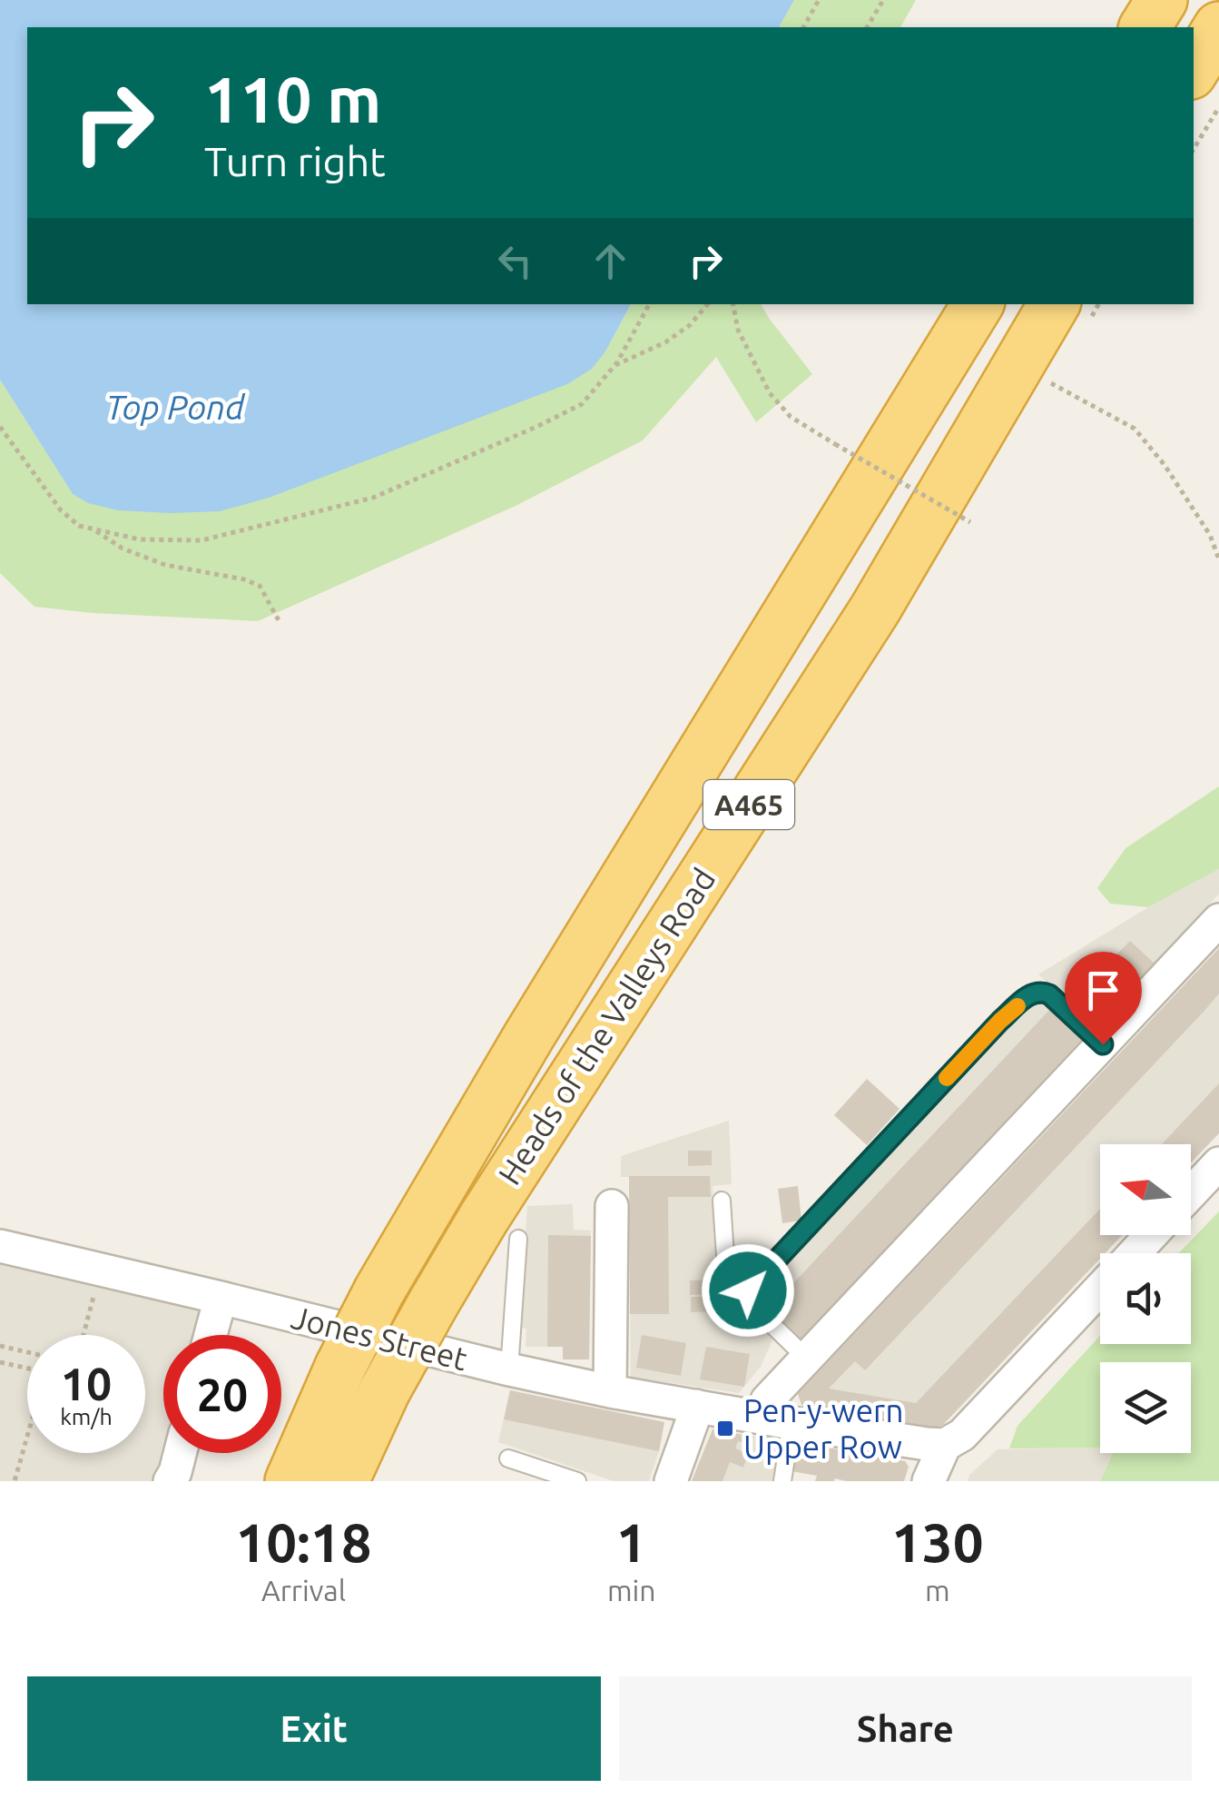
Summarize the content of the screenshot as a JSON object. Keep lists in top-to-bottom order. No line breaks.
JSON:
{"streets":{"highway":["A465","Heads of the Valleys Road"],"street":["Jones Street"]},"water":["Top Pond"],"places":{"transit":["Pen-y-wern Upper Row"]},"north":"left","page":{"turn":["110 m","Turn right"],"speed":"10 km/h","limit":"20","eta":["10:18","Arrival","1","min","130","m"],"buttons":["Exit","Share"]}}
